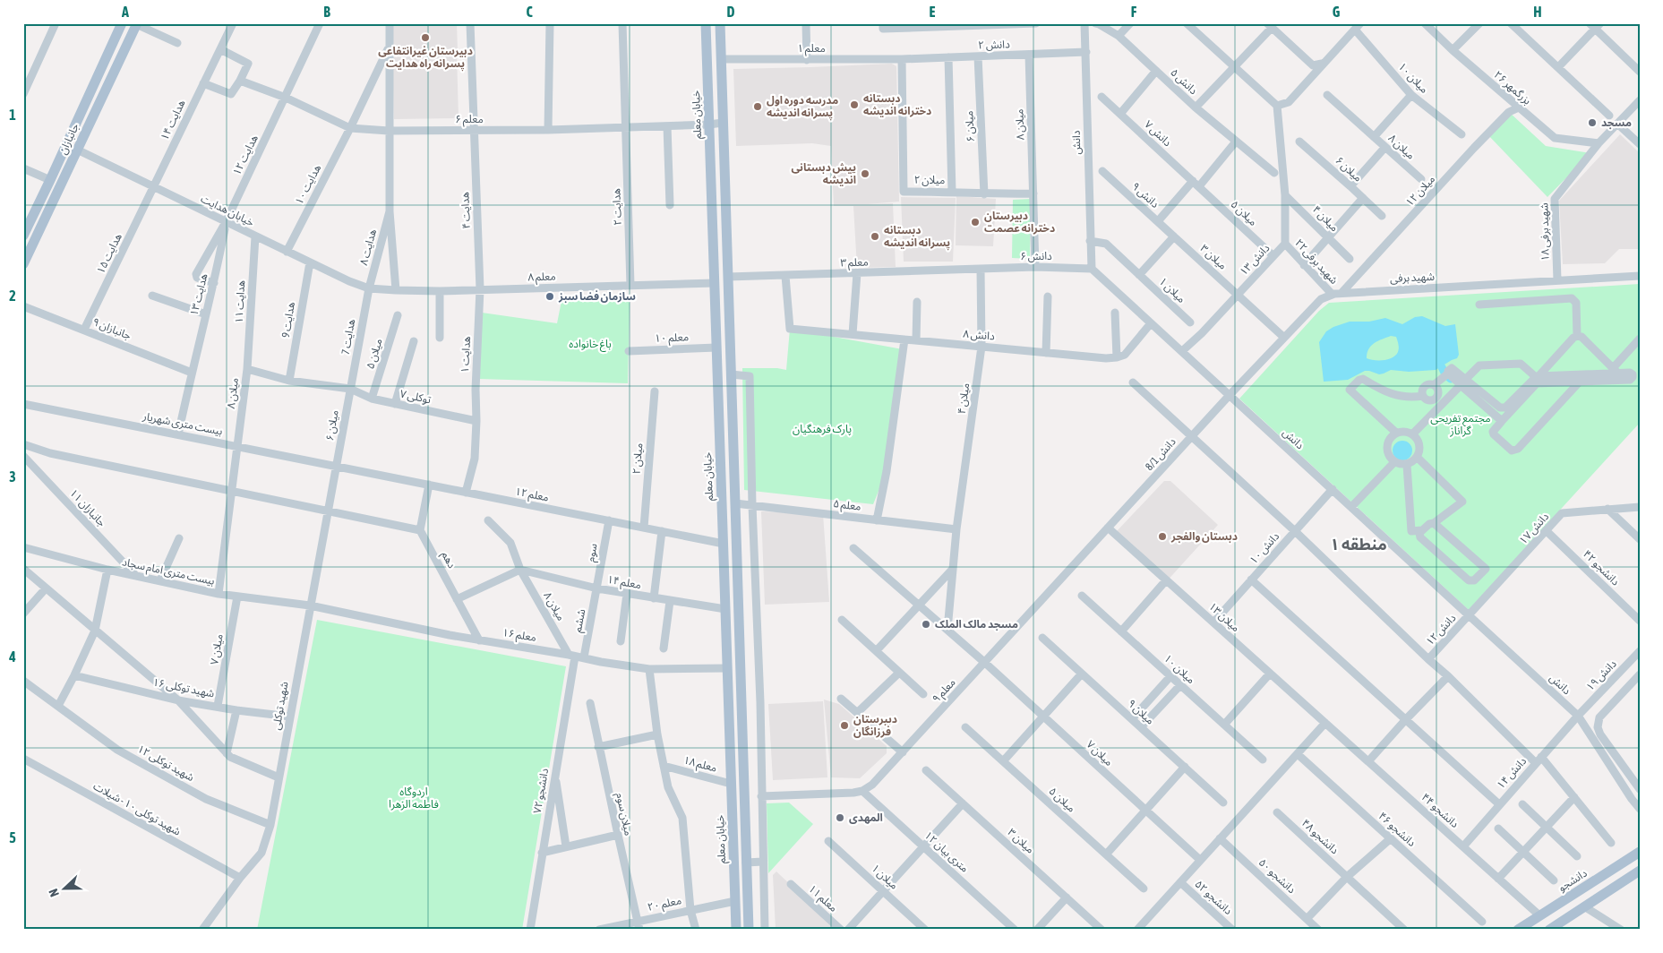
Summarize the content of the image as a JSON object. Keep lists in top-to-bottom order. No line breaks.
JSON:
{"streets":{"main road":["خیابان معلم","جانبازان","دانشجو"],"street":["دانش ۲","معلم ۱","میلان ۱۰","دانش ۵","بزرگمهر ۲۶","معلم ۶","هدایت ۱۴","میلان ۸","میلان ۶","دانش ۷","دانش","هدایت ۱۲","میلان ۲","هدایت ۱۰","میلان ۱۲","دانش ۹","هدایت ۲","خیابان هدایت","هدایت ۴","میلان ۵","میلان ۴","شهید برفی ۱۸","هدایت ۸","هدایت ۱۵","دانش ۶","میلان ۳","دانش ۱۳","شهید برفی۲۲","معلم ۳","معلم ۸","شهید برفی","میلان ۱","هدایت ۱۳","هدایت ۱۱","هدایت 9","جانبازان ۹","دانش ۸","هدایت 7","معلم ۱۰","هدایت ۱","توکلی ۷","بیست متری شهریار","دانش 8/1","معلم ۱۲","معلم ۵","جانبازان ۱۱","دانش ۱۷","دانش ۱۰","سوم","دهم","دانشجو ۴۲","بیست متری امام سجاد","معلم ۱۴","میلان ۱۳","ششم","دانش ۱۲","معلم ۱۶","میلان ۷","دانش ۱۹","شهید توکلی ۱۶","معلم ۹","شهید توکلی","میلان ۹","شهید توکلی ۱۲","معلم ۱۸","دانش ۱۴","دانشجو ۷۲","شهید توکلی ۱۰ - شیلات","دانشجو ۴۴","میلان سوم","دانشجو ۴۶","دانشجو ۴۸","۱۲ متری بیان","دانشجو ۵۰","دانشجو ۵۲","معلم ۱۱","معلم ۲۰"]},"crossings":[["دانش ۲","معلم ۱"],["دانش ۲","میلان ۸"],["دانش ۲","میلان ۶"],["دانش ۲","دانش"],["دانش ۲","میلان ۲"],["معلم ۱","میلان ۲"],["بزرگمهر ۲۶","میلان ۱۲"],["بزرگمهر ۲۶","شهید برفی ۱۸"],["خیابان معلم","معلم ۶"],["خیابان معلم","معلم ۸"],["خیابان معلم","معلم ۱۰"],["خیابان معلم","معلم ۱۲"],["خیابان معلم","معلم ۱۴"],["خیابان معلم","معلم ۱۶"],["خیابان معلم","معلم ۱۸"],["خیابان معلم","معلم ۲۰"],["معلم ۶","هدایت ۱۲"],["معلم ۶","هدایت ۱۰"],["معلم ۶","هدایت ۲"],["معلم ۶","هدایت ۴"],["هدایت ۱۴","خیابان هدایت"],["هدایت ۱۴","هدایت ۱۵"],["میلان ۸","میلان ۲"],["میلان ۸","هدایت ۱۱"],["میلان ۸","توکلی ۷"],["میلان ۸","بیست متری شهریار"],["میلان ۸","بیست متری امام سجاد"],["میلان ۸","معلم ۱۴"],["میلان ۸","معلم ۱۶"],["میلان ۸","دانشجو ۷۲"],["میلان ۶","میلان ۲"],["میلان ۶","هدایت 7"],["میلان ۶","توکلی ۷"],["میلان ۶","بیست متری شهریار"],["میلان ۶","معلم ۱۲"],["میلان ۶","شهید توکلی"],["دانش ۷","میلان ۵"],["جانبازان","خیابان هدایت"],["دانش","دانش ۶"],["دانش","دانش ۱۳"],["دانش","میلان ۱"],["دانش","دانش 8/1"],["دانش","دانش ۱۷"],["دانش","دانش ۱۰"],["دانش","دانش ۱۲"],["دانش","دانش ۱۹"],["دانش","دانش ۱۴"],["هدایت ۱۲","خیابان هدایت"],["هدایت ۱۲","هدایت ۱۳"],["میلان ۲","معلم ۱۲"],["هدایت ۱۰","خیابان هدایت"],["میلان ۱۲","شهید برفی"],["دانش ۹","میلان ۳"],["هدایت ۲","معلم ۸"],["خیابان هدایت","هدایت ۸"],["خیابان هدایت","هدایت ۱۵"],["خیابان هدایت","معلم ۸"],["خیابان هدایت","هدایت ۱۳"],["خیابان هدایت","هدایت ۱۱"],["خیابان هدایت","هدایت 9"],["خیابان هدایت","هدایت 7"],["هدایت ۴","معلم ۸"],["هدایت ۴","هدایت ۱"],["میلان ۵","دانش ۱۳"],["میلان ۵","توکلی ۷"],["میلان ۴","دانش ۶"],["میلان ۴","دانش ۱۳"],["میلان ۴","معلم ۳"],["میلان ۴","دانش ۸"],["میلان ۴","معلم ۵"],["شهید برفی ۱۸","شهید برفی"],["هدایت ۸","معلم ۸"],["هدایت ۸","هدایت 7"],["هدایت ۱۵","جانبازان ۹"],["دانش ۶","معلم ۳"],["میلان ۳","دانش ۱۳"],["دانش ۱۳","شهید برفی۲۲"],["شهید برفی۲۲","شهید برفی"],["معلم ۳","دانش ۸"],["معلم ۸","هدایت 7"],["معلم ۸","هدایت ۱"],["هدایت ۱۳","جانبازان ۹"],["هدایت ۱۱","توکلی ۷"],["هدایت 9","توکلی ۷"],["هدایت 7","توکلی ۷"],["هدایت ۱","توکلی ۷"],["هدایت ۱","معلم ۱۲"],["بیست متری شهریار","معلم ۱۲"],["بیست متری شهریار","شهید توکلی"],["دانش 8/1","میلان ۱۳"],["دانش 8/1","معلم ۹"],["معلم ۱۲","سوم"],["معلم ۱۲","شهید توکلی"],["جانبازان ۱۱","بیست متری امام سجاد"],["دانش ۱۷","دانشجو ۴۲"],["دانش ۱۷","دانش ۱۲"],["دانش ۱۰","میلان ۱۳"],["سوم","معلم ۱۴"],["سوم","ششم"],["دهم","معلم ۱۶"],["بیست متری امام سجاد","معلم ۱۶"],["بیست متری امام سجاد","میلان ۷"],["بیست متری امام سجاد","شهید توکلی"],["معلم ۱۴","ششم"],["میلان ۱۳","معلم ۹"],["میلان ۱۳","دانشجو ۴۴"],["ششم","معلم ۱۶"],["معلم ۱۶","شهید توکلی"],["معلم ۱۶","دانشجو ۷۲"],["میلان ۷","شهید توکلی ۱۶"],["میلان ۷","معلم ۹"],["دانش ۱۹","دانش ۱۴"],["شهید توکلی ۱۶","شهید توکلی"],["معلم ۹","۱۲ متری بیان"],["شهید توکلی","شهید توکلی ۱۲"],["شهید توکلی","شهید توکلی ۱۰ - شیلات"],["دانش ۱۴","دانشجو ۴۴"],["دانشجو ۴۴","دانشجو"],["میلان سوم","معلم ۲۰"]],"districts":["منطقه ۱"],"parks":["باغ خانواده","مجتمع تفریحی گراناز","پارک فرهنگیان","اردوگاه فاطمه الزهرا"],"places":["دبیرستان غیرانتفاعی پسرانه راه هدایت","دبستانه دخترانه اندیشه","مدرسه دوره اول پسرانه اندیشه","مسجد","پیش دبستانی اندیشه","دبیرستان دخترانه عصمت","دبستانه پسرانه اندیشه","سازمان فضا سبز","دبستان والفجر","مسجد مالک الملک","دبیرستان فرزانگان","المهدی"],"north":"left","grid":{"columns":["A","B","C","D","E","F","G","H"],"rows":["1","2","3","4","5"]}}
